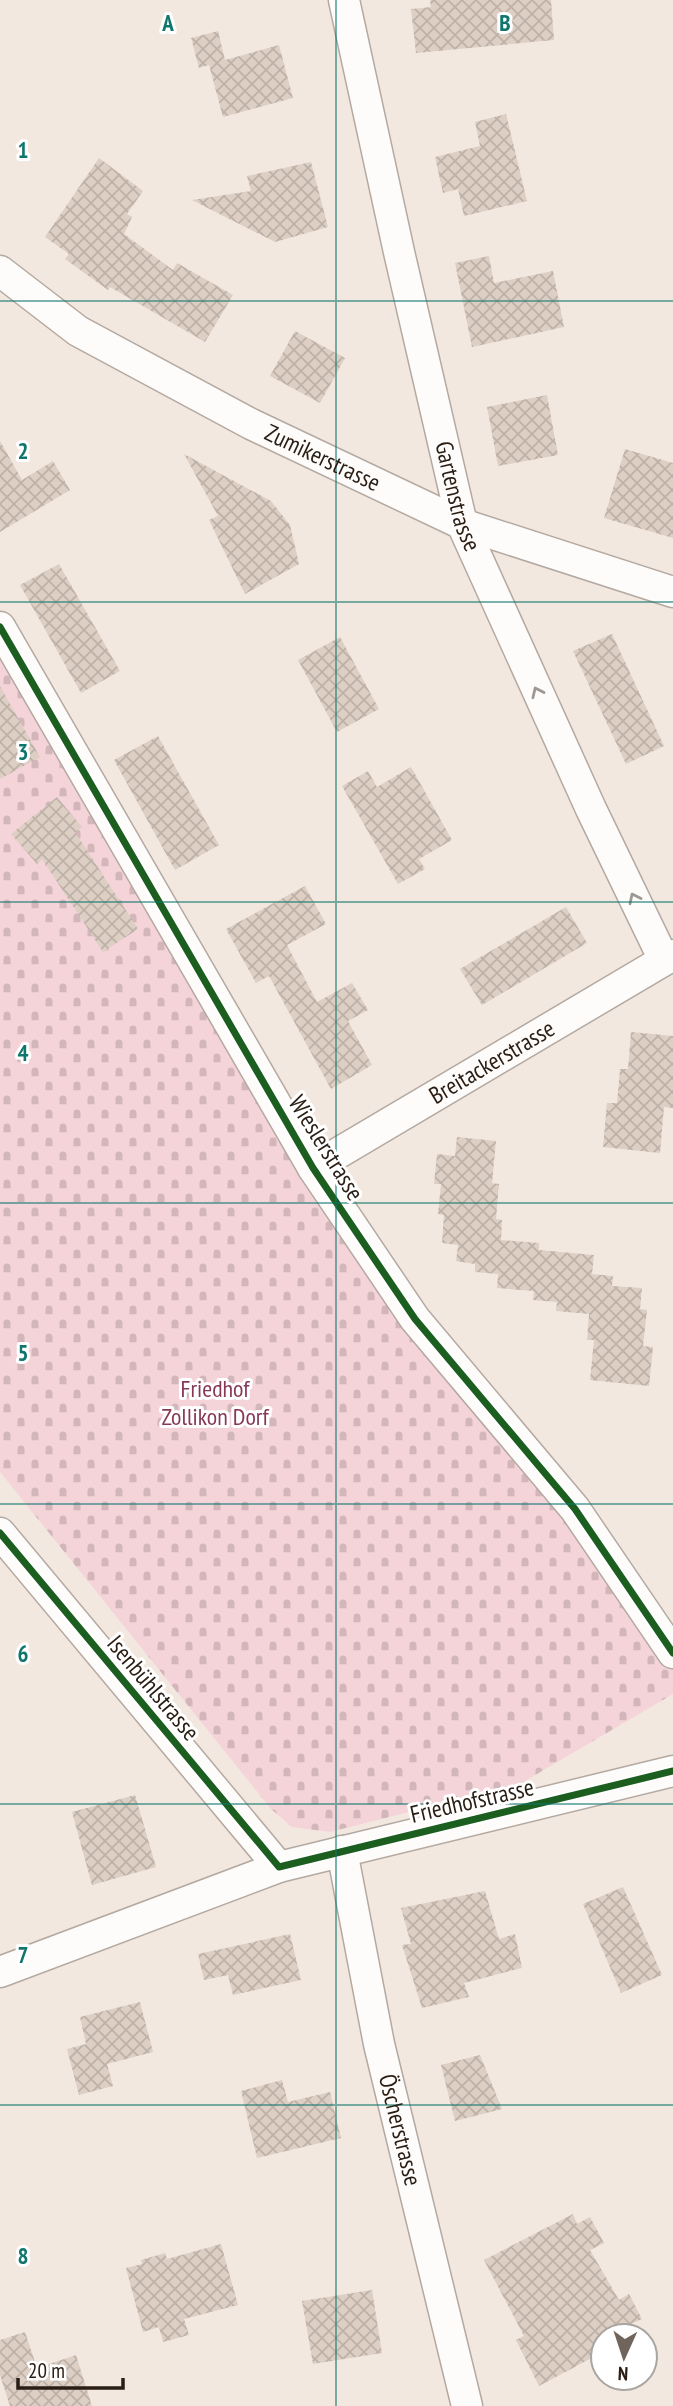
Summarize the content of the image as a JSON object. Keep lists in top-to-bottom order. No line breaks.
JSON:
{"streets":{"street":["Zumikerstrasse","Gartenstrasse","Breitackerstrasse","Wieslerstrasse","Isenbühlstrasse","Friedhofstrasse","Öscherstrasse"]},"crossings":[["Zumikerstrasse","Gartenstrasse"],["Gartenstrasse","Breitackerstrasse"],["Breitackerstrasse","Wieslerstrasse"],["Isenbühlstrasse","Friedhofstrasse"],["Friedhofstrasse","Öscherstrasse"]],"one_way":["Gartenstrasse"],"parks":["Friedhof Zollikon Dorf"],"scale_bar":"20 m","north":"bottom","grid":{"columns":["A","B"],"rows":["1","2","3","4","5","6","7","8"]}}
